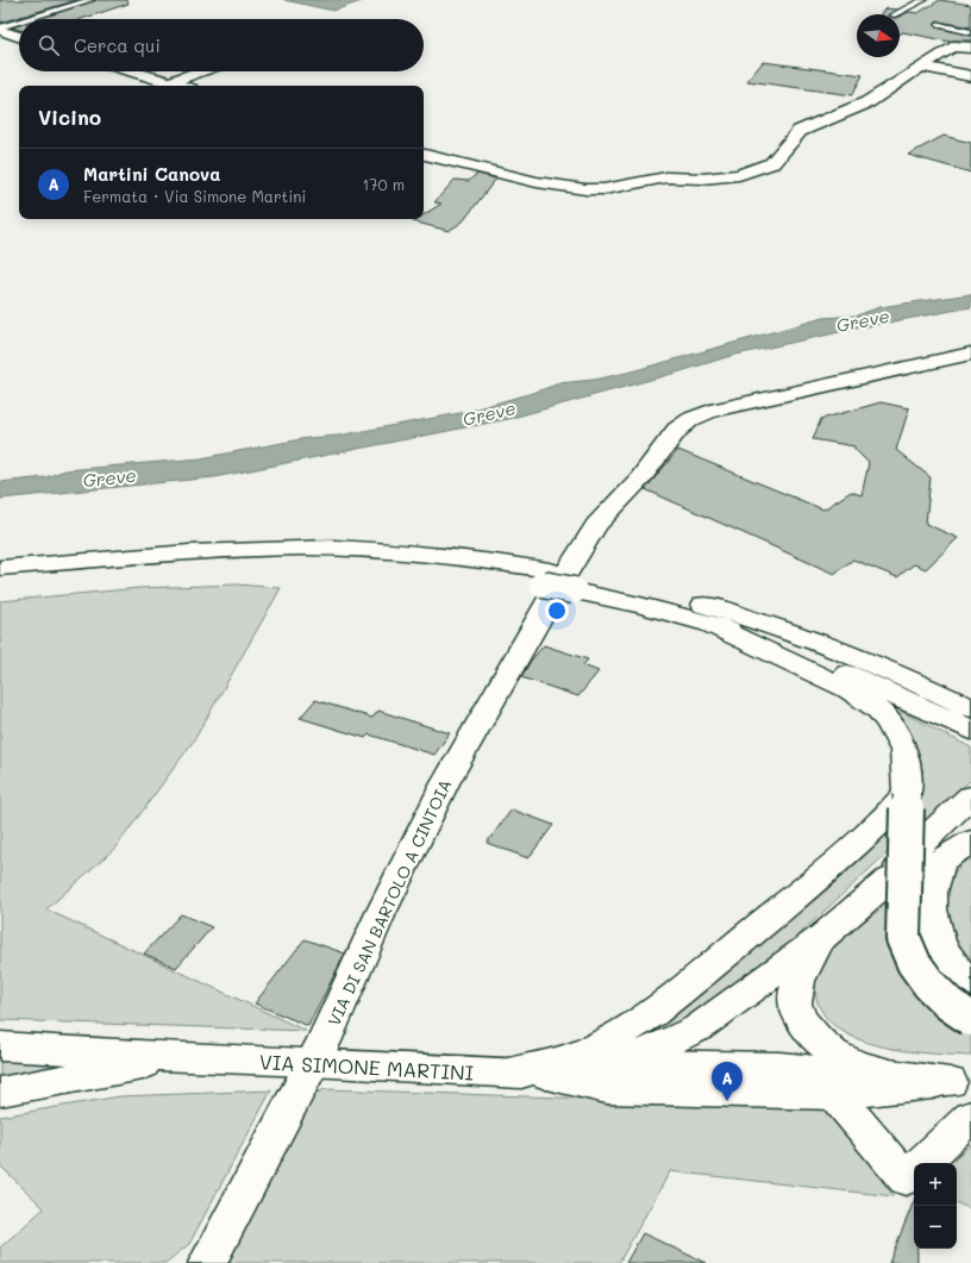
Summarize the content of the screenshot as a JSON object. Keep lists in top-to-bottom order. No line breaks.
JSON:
{"streets":{"main road":["VIA DI SAN BARTOLO A CINTOIA","VIA SIMONE MARTINI"]},"crossings":[["VIA DI SAN BARTOLO A CINTOIA","VIA SIMONE MARTINI"]],"water":["Greve"],"north":"right","page":{"search":"Cerca qui","heading":"Vicino","list":[{"mark":"A","name":"Martini Canova","note":"Fermata · Via Simone Martini","value":"170 m"}],"pins":"A","map_buttons":["+","−"]}}
